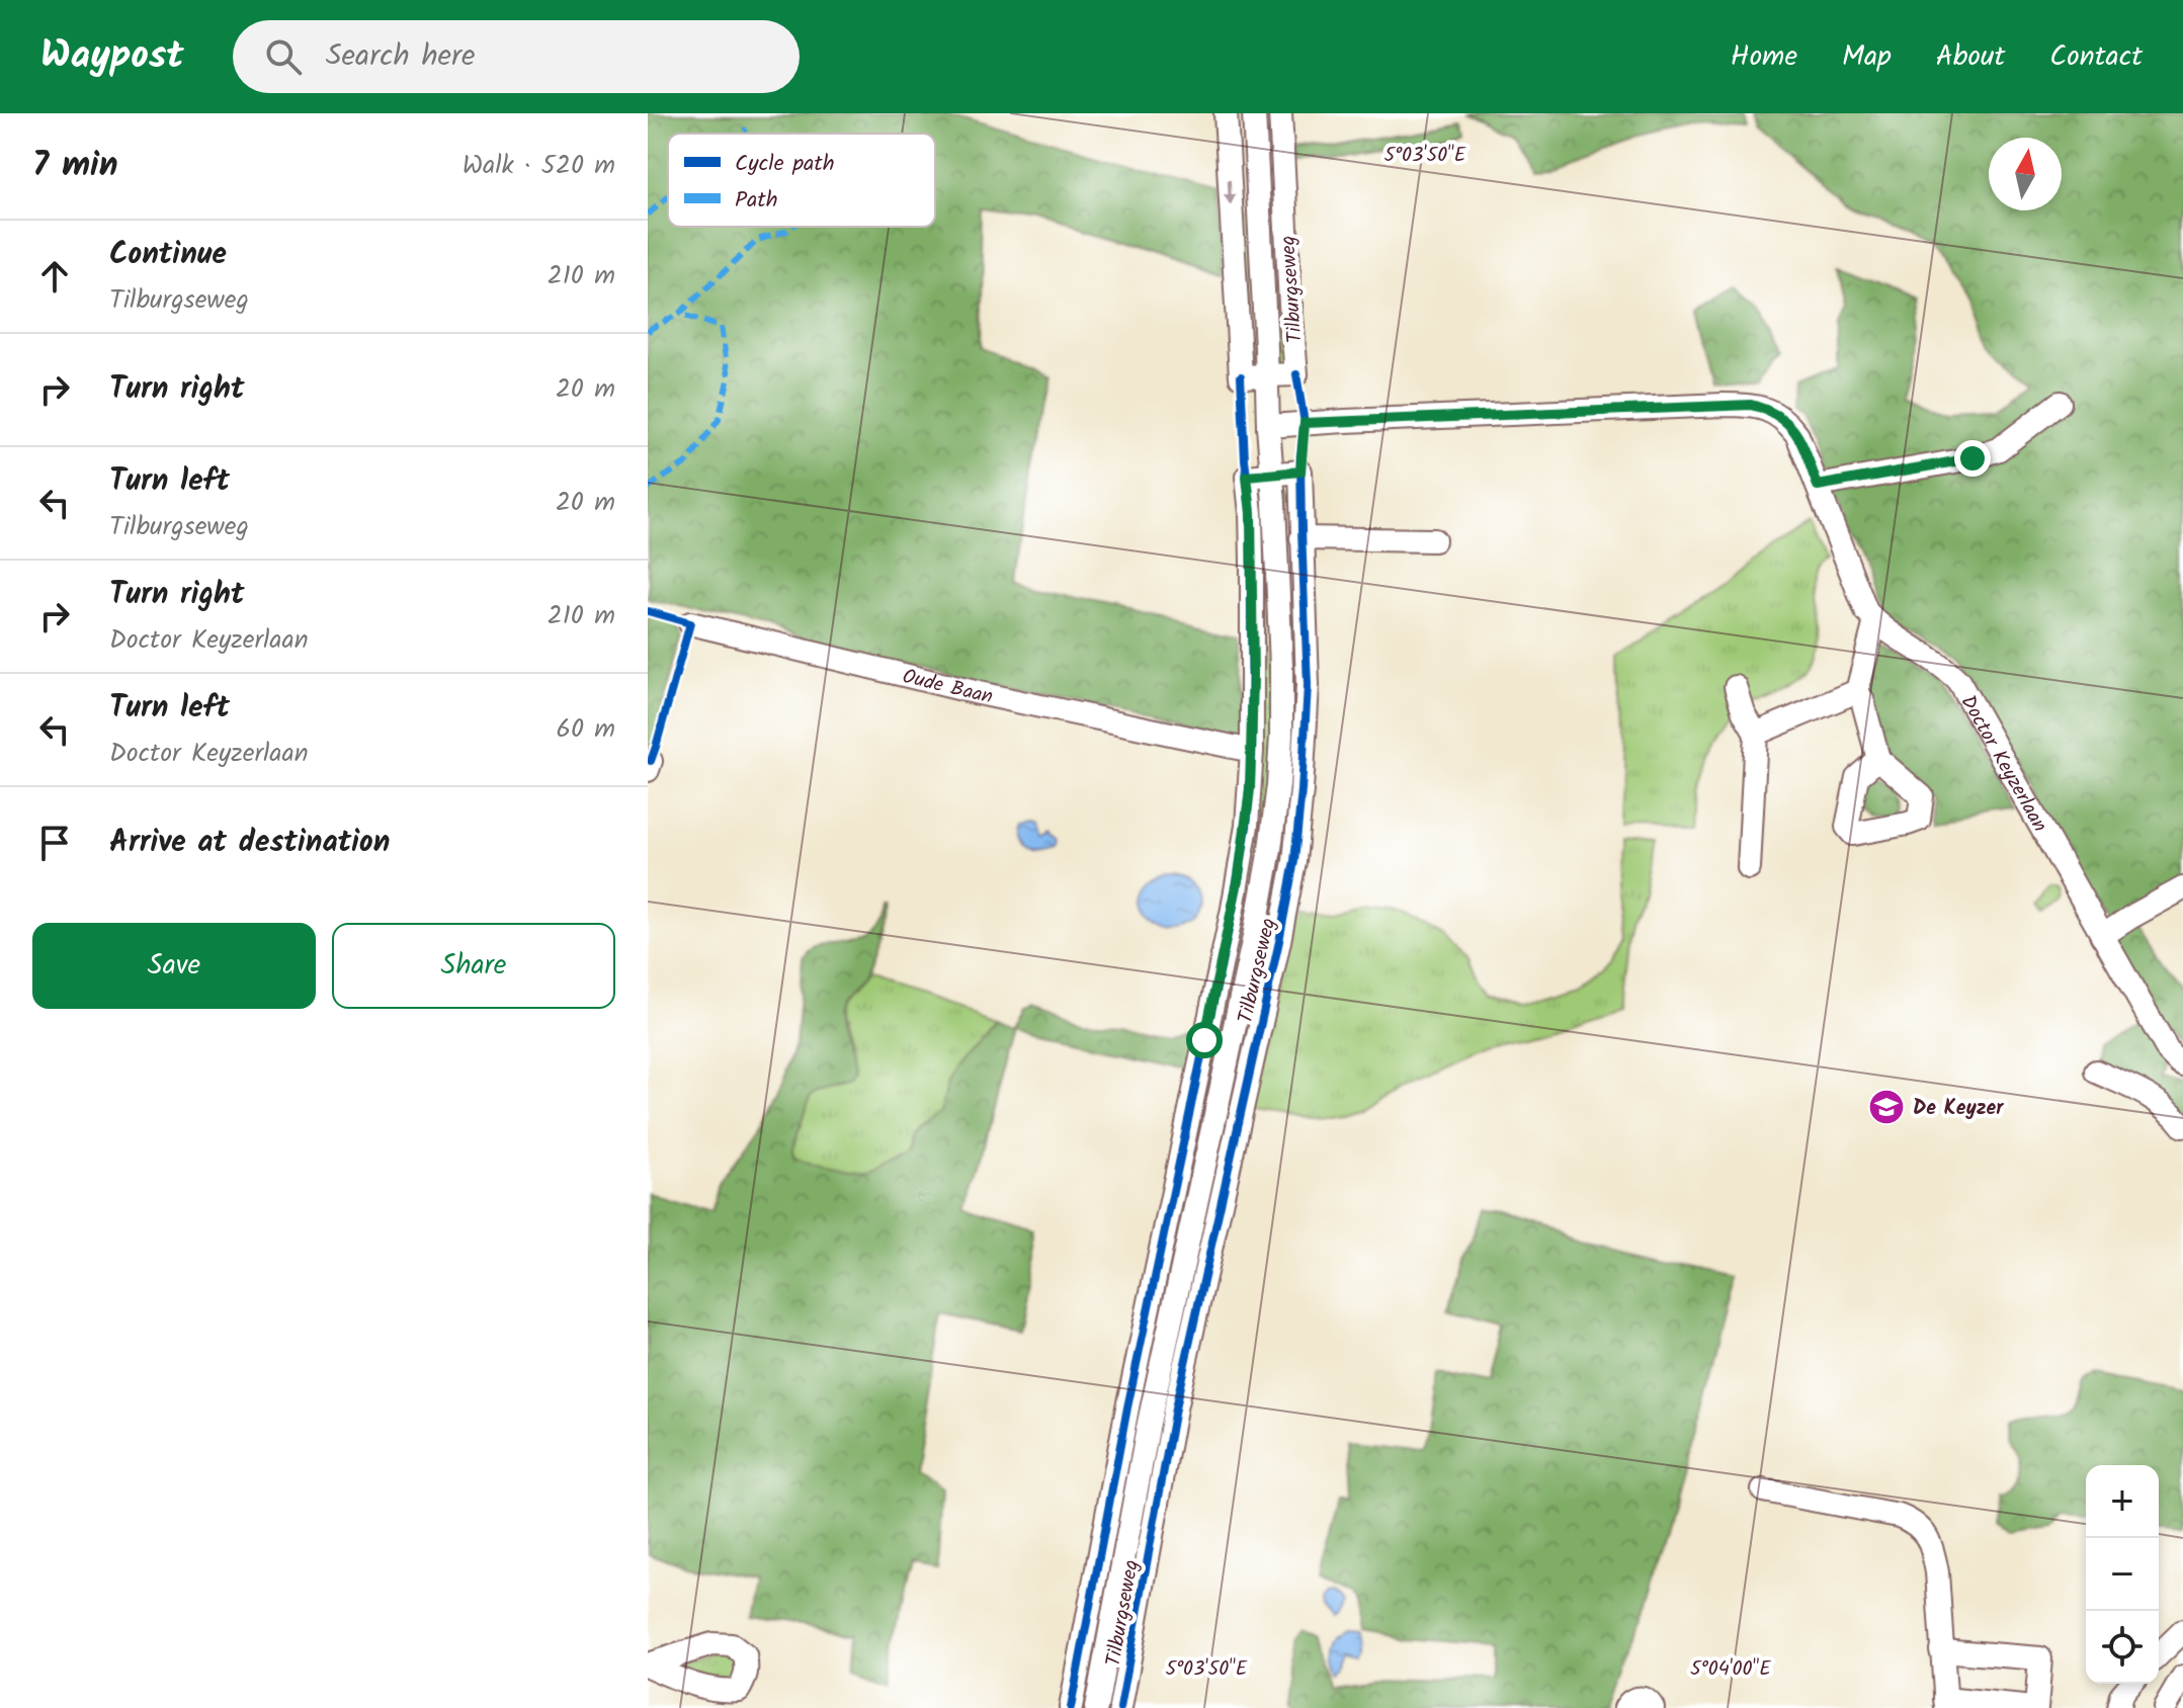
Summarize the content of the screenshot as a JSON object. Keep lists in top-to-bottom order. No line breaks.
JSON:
{"streets":{"street":["Tilburgseweg","Oude Baan","Doctor Keyzerlaan"]},"crossings":[["Tilburgseweg","Oude Baan"],["Tilburgseweg","Doctor Keyzerlaan"]],"places":{"school or university":["De Keyzer"]},"legend":["Cycle path","Path"],"north":"top","page":{"header":"Waypost","search":"Search here","nav":["Home","Map","About","Contact"],"heading":["7 min","Walk · 520 m"],"list":[["Continue","Tilburgseweg","210 m"],["Turn right","20 m"],["Turn left","Tilburgseweg","20 m"],["Turn right","Doctor Keyzerlaan","210 m"],["Turn left","Doctor Keyzerlaan","60 m"],"Arrive at destination"],"buttons":["Save","Share"],"map_buttons":["+","−"]},"coordinates":["5°03'50\"E","5°04'00\"E"]}
